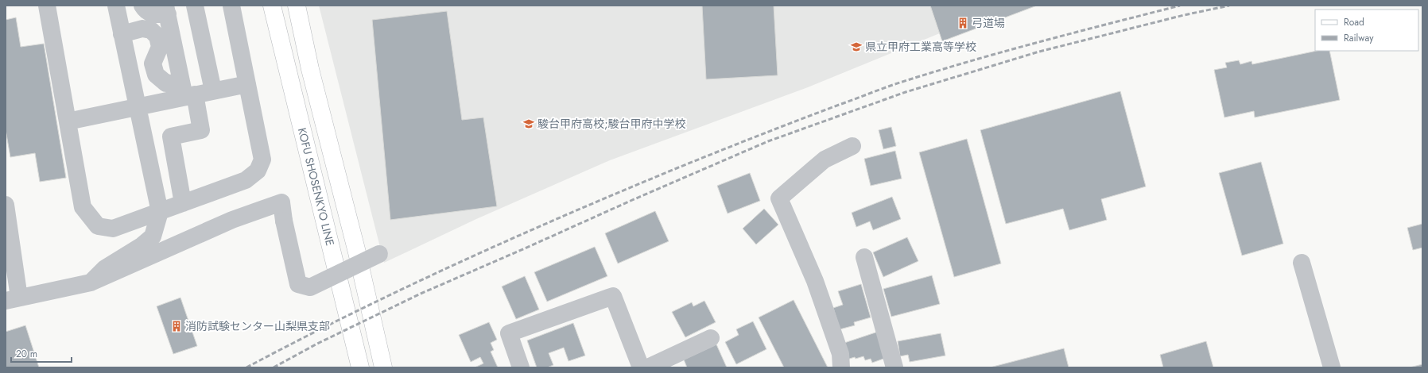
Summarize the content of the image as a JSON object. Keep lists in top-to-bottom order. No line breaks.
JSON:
{"streets":{"main road":["KOFU SHOSENKYO LINE"]},"places":{"building":["弓道場","消防試験センター山梨県支部"],"school or university":["県立甲府工業高等学校","駿台甲府高校;駿台甲府中学校"]},"legend":["Road","Railway"],"scale_bar":"20 m"}
